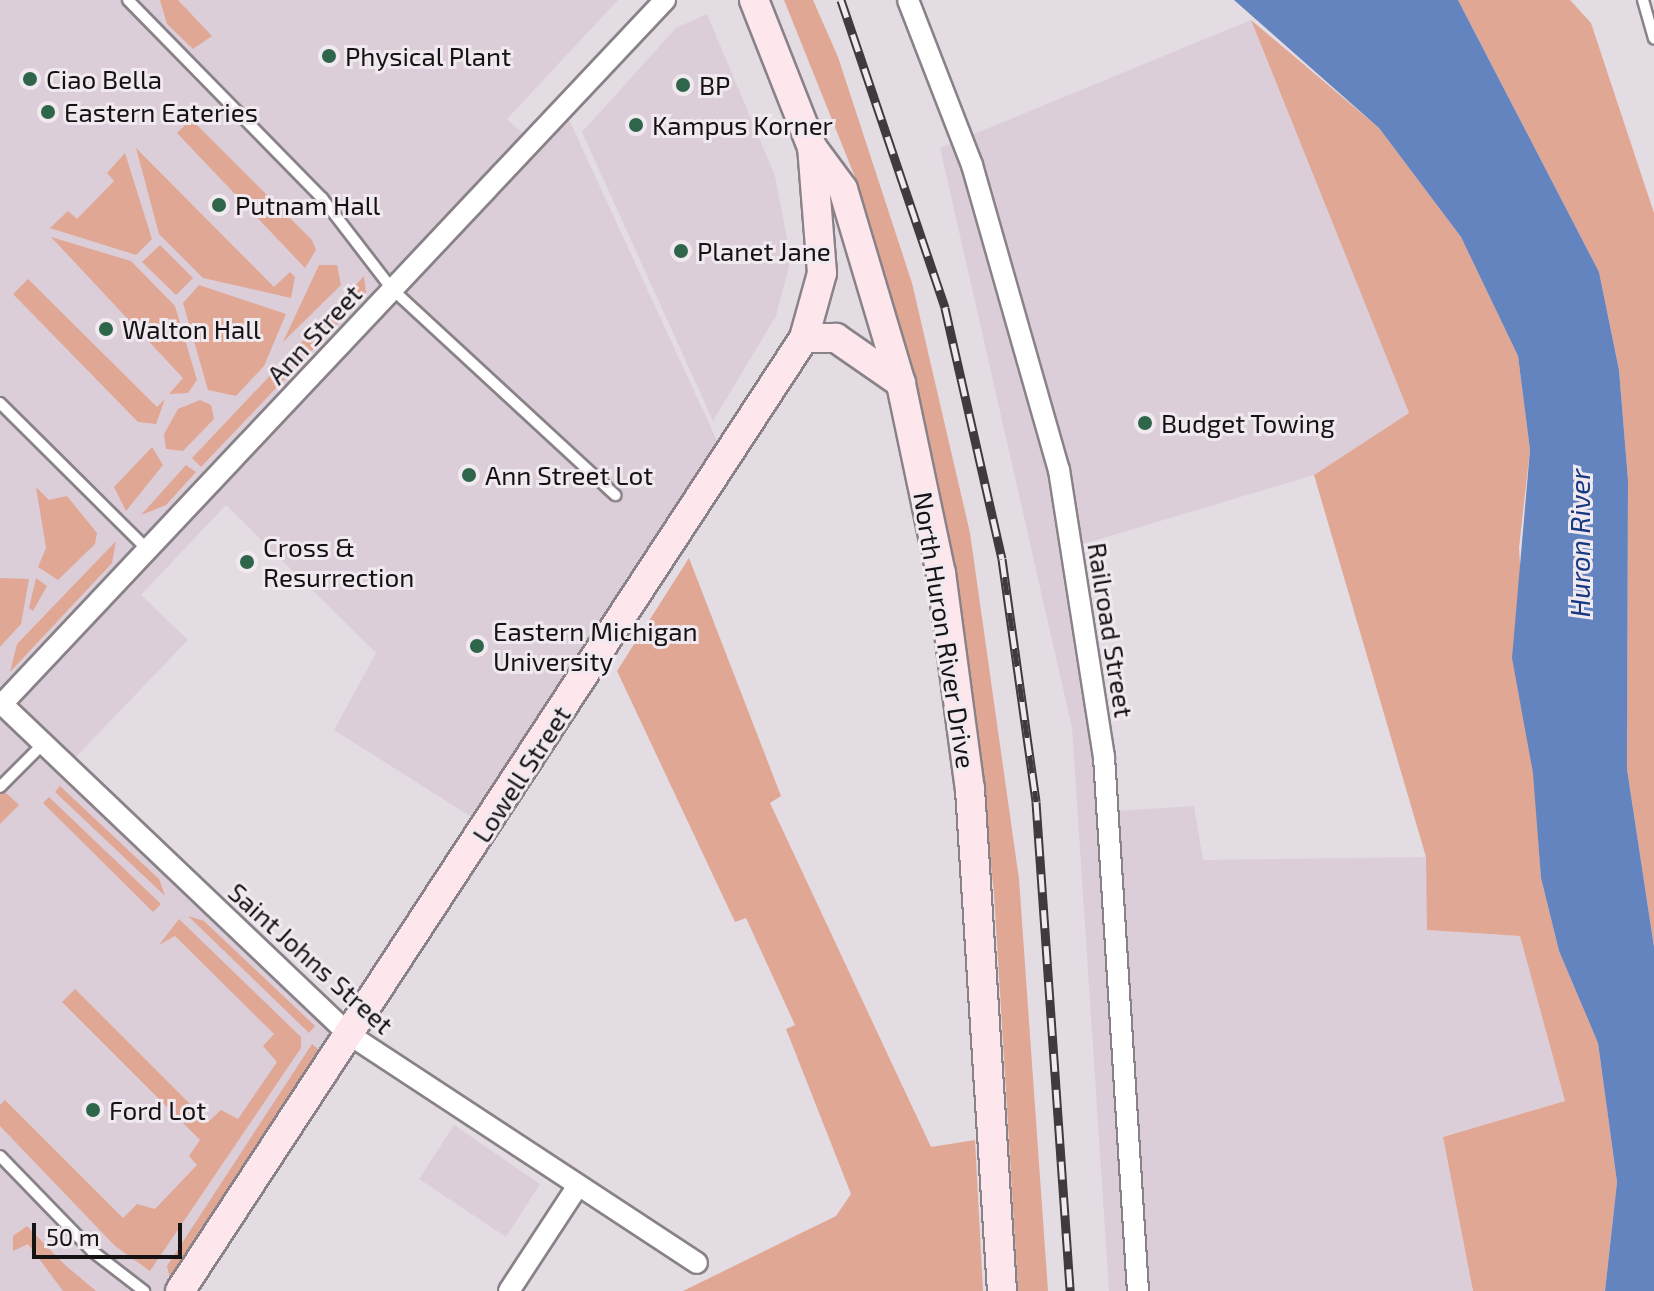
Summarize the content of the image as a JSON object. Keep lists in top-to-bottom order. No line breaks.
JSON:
{"streets":{"main road":["North Huron River Drive","Lowell Street"],"street":["Ann Street","Railroad Street","Saint Johns Street"]},"crossings":[["Ann Street","Saint Johns Street"],["North Huron River Drive","Lowell Street"],["Lowell Street","Saint Johns Street"]],"water":["Huron River"],"places":["Physical Plant","Ciao Bella","BP","Eastern Eateries","Kampus Korner","Putnam Hall","Planet Jane","Walton Hall","Budget Towing","Ann Street Lot","Cross & Resurrection","Eastern Michigan University","Ford Lot"],"scale_bar":"50 m"}
